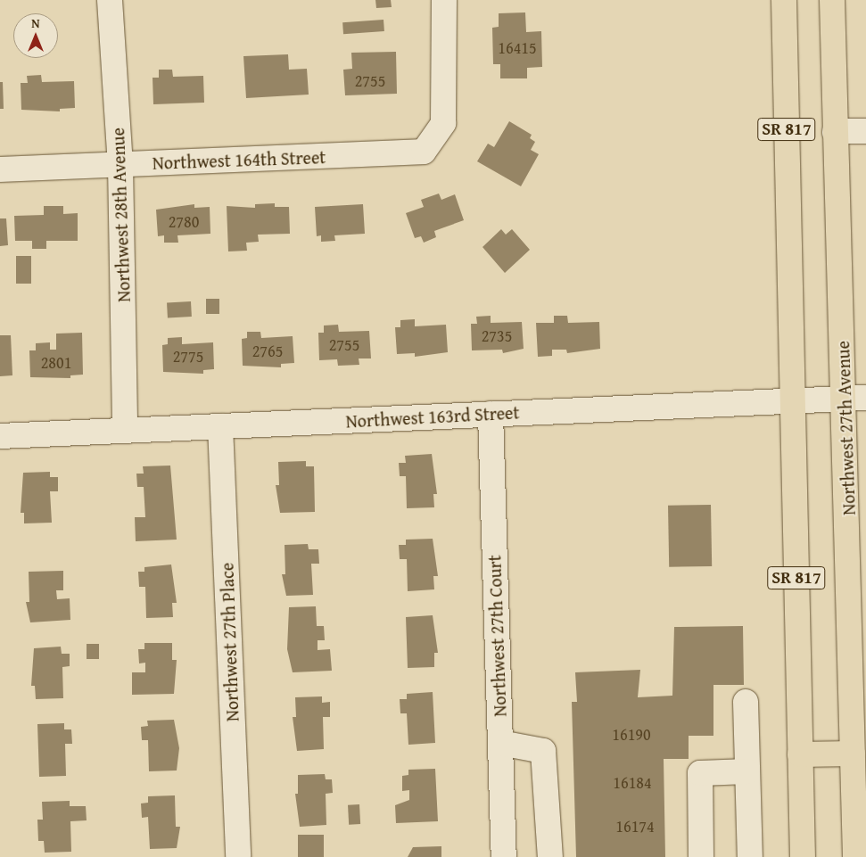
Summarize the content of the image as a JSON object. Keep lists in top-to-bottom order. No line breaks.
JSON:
{"streets":{"main road":["SR 817","Northwest 27th Avenue"],"street":["Northwest 164th Street","Northwest 28th Avenue","Northwest 163rd Street","Northwest 27th Court","Northwest 27th Place"]},"crossings":[["SR 817","Northwest 163rd Street"],["Northwest 164th Street","Northwest 28th Avenue"],["Northwest 28th Avenue","Northwest 163rd Street"],["Northwest 163rd Street","Northwest 27th Avenue"],["Northwest 163rd Street","Northwest 27th Court"],["Northwest 163rd Street","Northwest 27th Place"]],"house_numbers":["16415","2755","2780","2735","2755","2765","2775","2801","16190","16184","16174"],"north":"top"}
